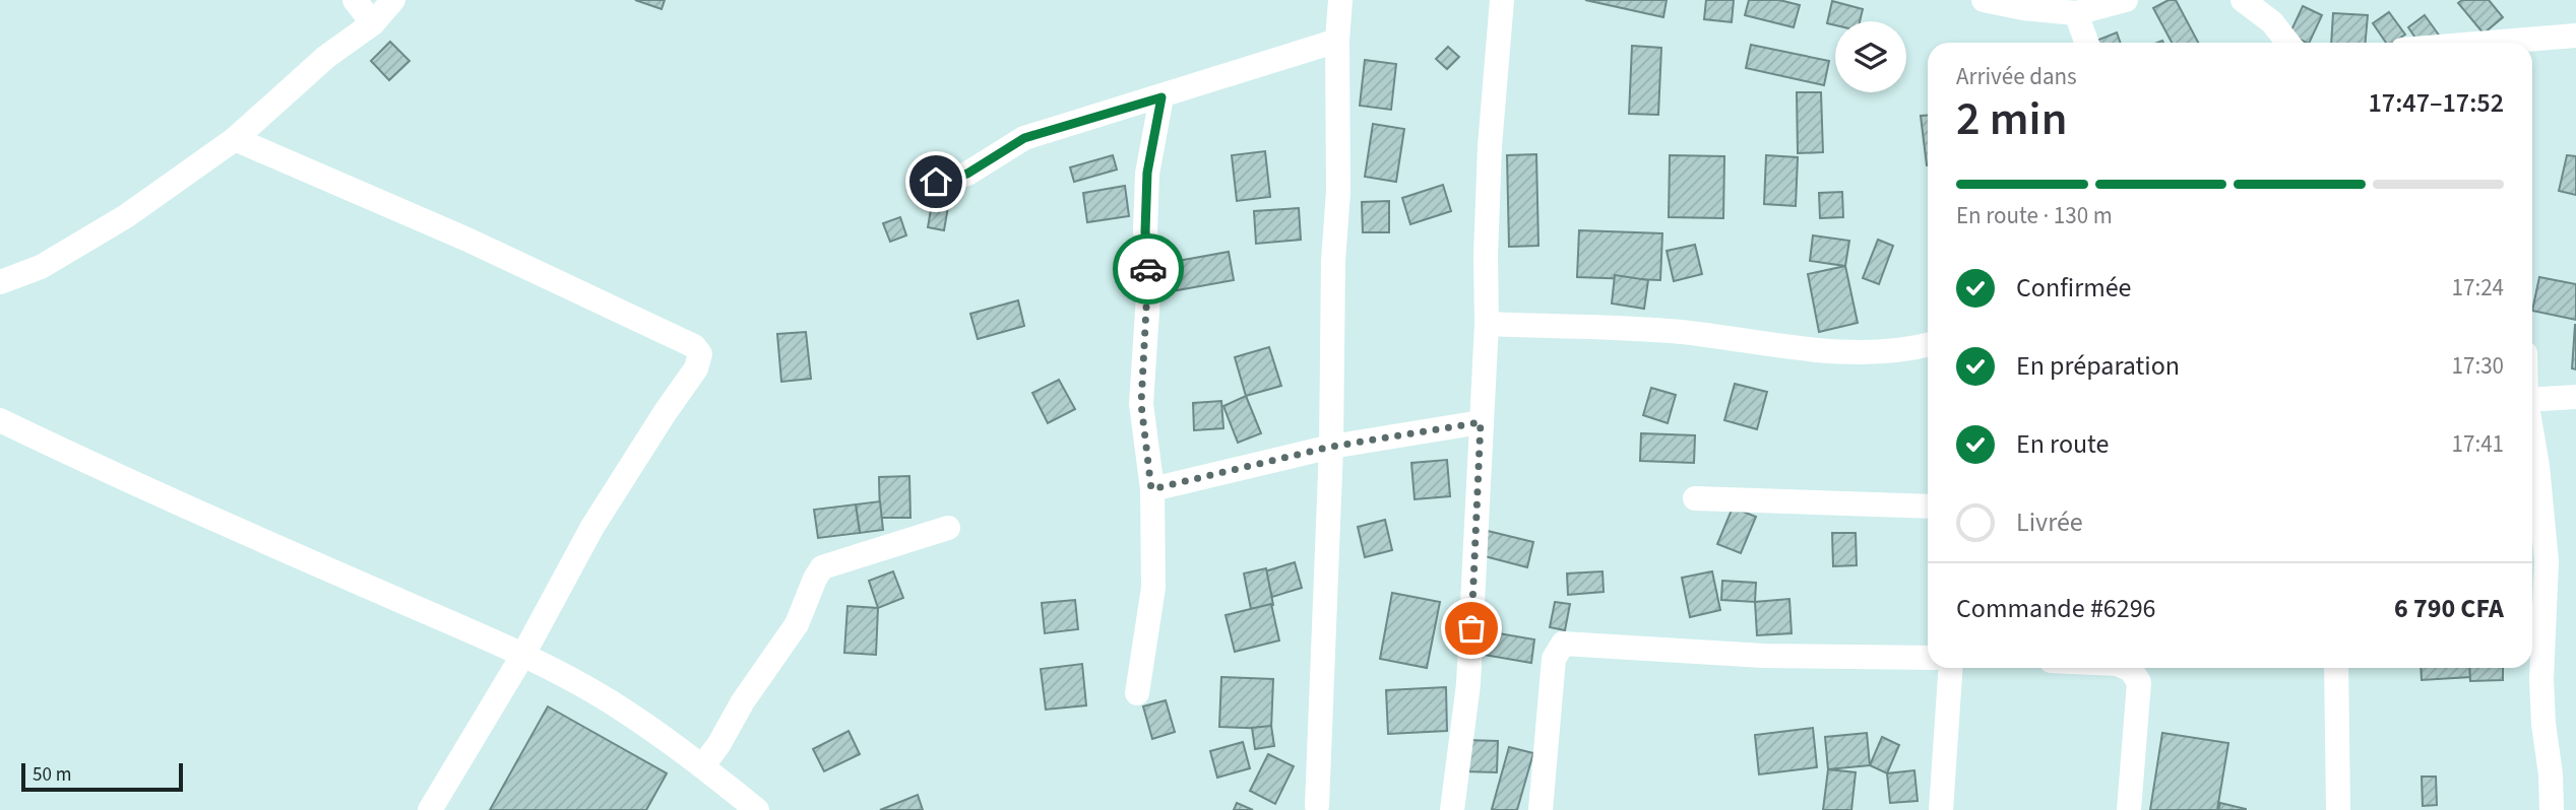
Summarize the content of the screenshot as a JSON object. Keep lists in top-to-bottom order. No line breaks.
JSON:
{"scale_bar":"50 m","page":{"heading":["2 min","Arrivée dans","17:47–17:52"],"panel":["Commande #6296","6 790 CFA"],"bar":"En route · 130 m","list":[["Confirmée","17:24"],["En préparation","17:30"],["En route","17:41"],"Livrée"],"scale":"50 m"}}
